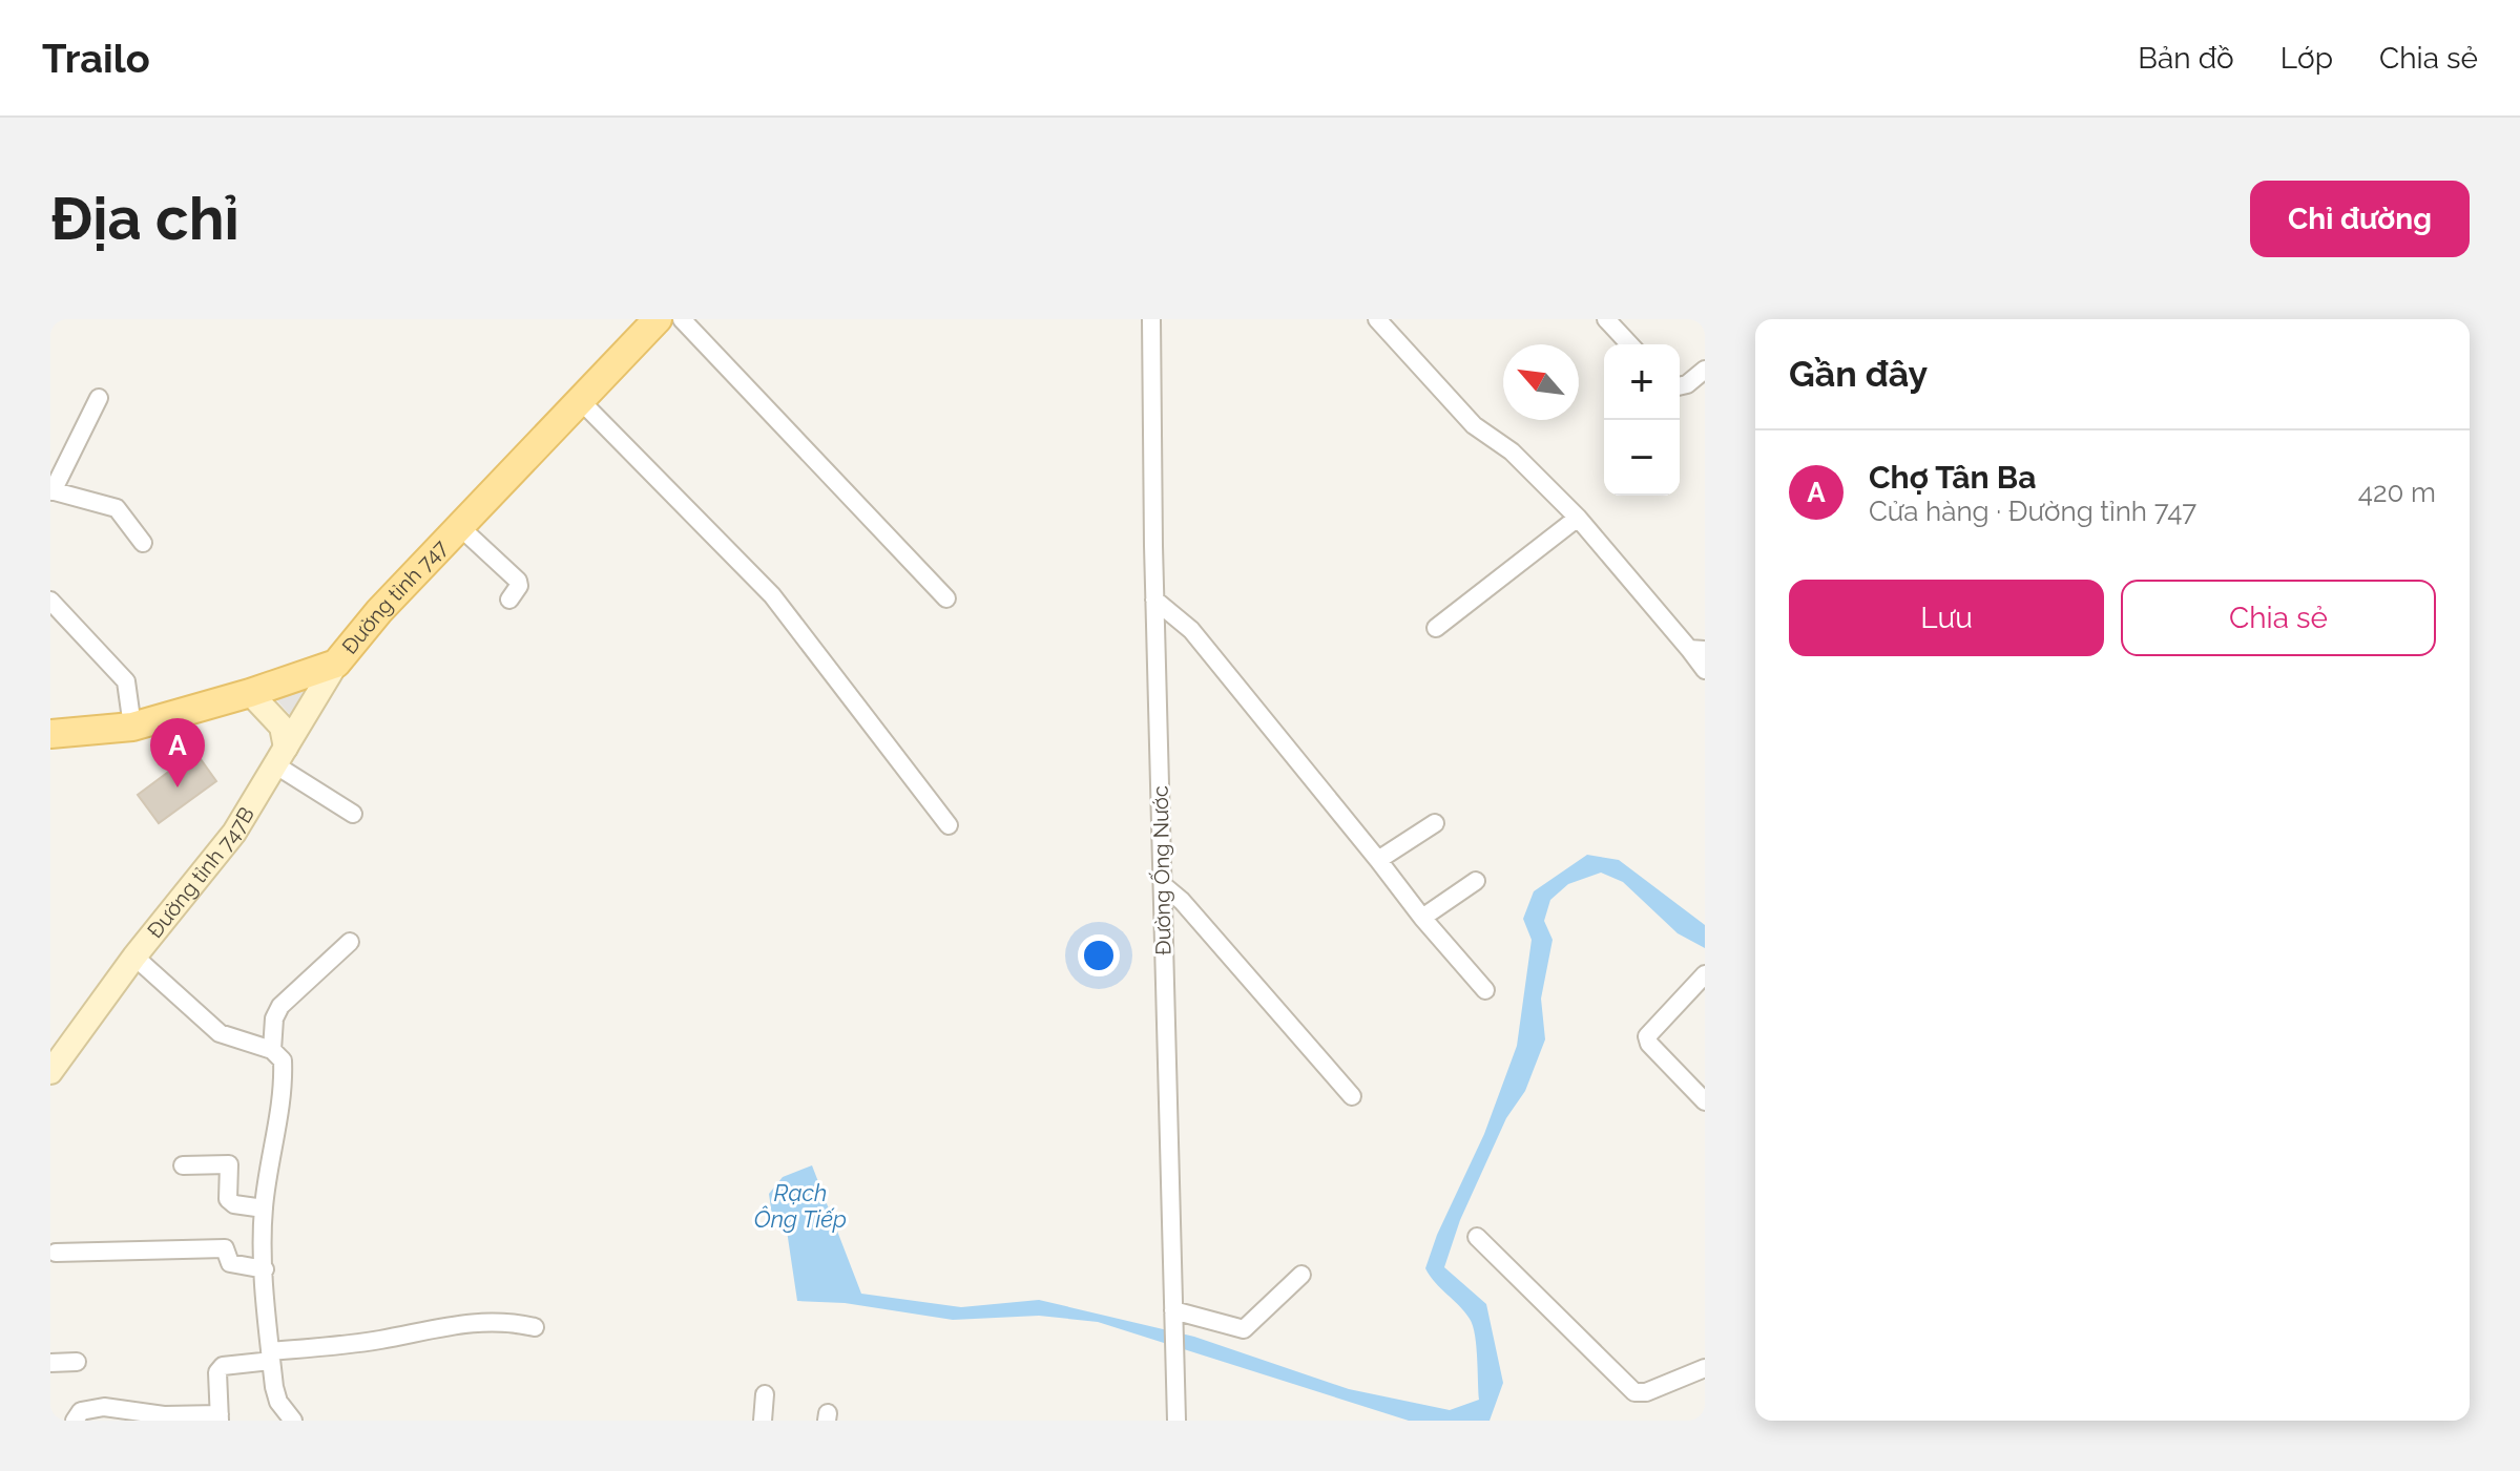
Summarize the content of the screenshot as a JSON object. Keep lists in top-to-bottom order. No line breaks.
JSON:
{"streets":{"main road":["Đường tỉnh 747","Đường tỉnh 747B"],"street":["Đường Ống Nước"]},"crossings":[["Đường tỉnh 747","Đường tỉnh 747B"]],"water":["Rạch Ông Tiếp"],"north":"top left","page":{"header":"Trailo","nav":["Bản đồ","Lớp","Chia sẻ"],"buttons":["Chỉ đường",["Lưu","Chia sẻ"]],"title":"Địa chỉ","heading":"Gần đây","map_buttons":["+","−"],"list":[{"mark":"A","name":"Chợ Tân Ba","note":"Cửa hàng · Đường tỉnh 747","value":"420 m"}],"pins":"A"}}
